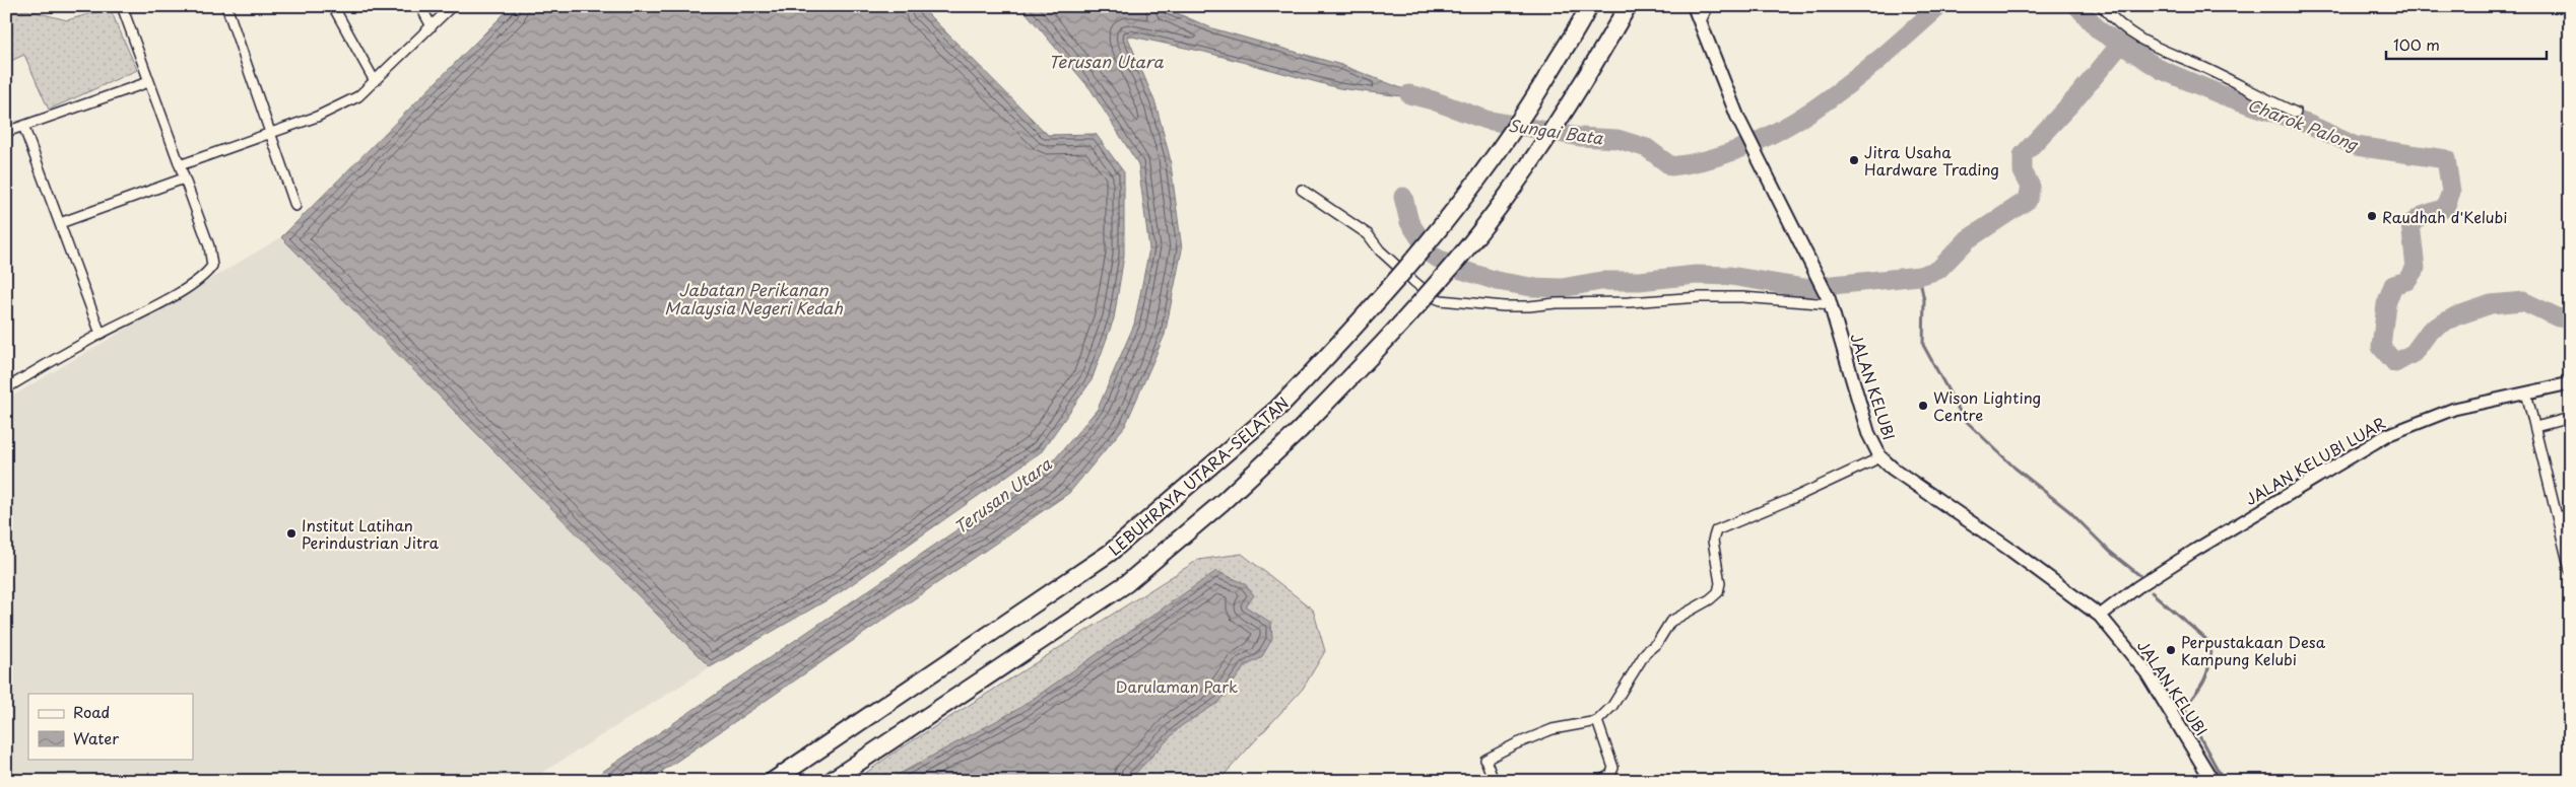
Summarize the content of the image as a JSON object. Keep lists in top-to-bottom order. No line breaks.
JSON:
{"streets":{"highway":["LEBUHRAYA UTARA–SELATAN"],"main road":["JALAN KELUBI"],"street":["JALAN KELUBI LUAR"]},"crossings":[["JALAN KELUBI","JALAN KELUBI LUAR"]],"water":["Terusan Utara","Charok Palong","Sungai Bata","Jabatan Perikanan Malaysia Negeri Kedah"],"parks":["Darulaman Park"],"places":["Jitra Usaha Hardware Trading","Raudhah d'Kelubi","Wison Lighting Centre","Institut Latihan Perindustrian Jitra","Perpustakaan Desa Kampung Kelubi"],"legend":["Road","Water"],"scale_bar":"100 m"}
